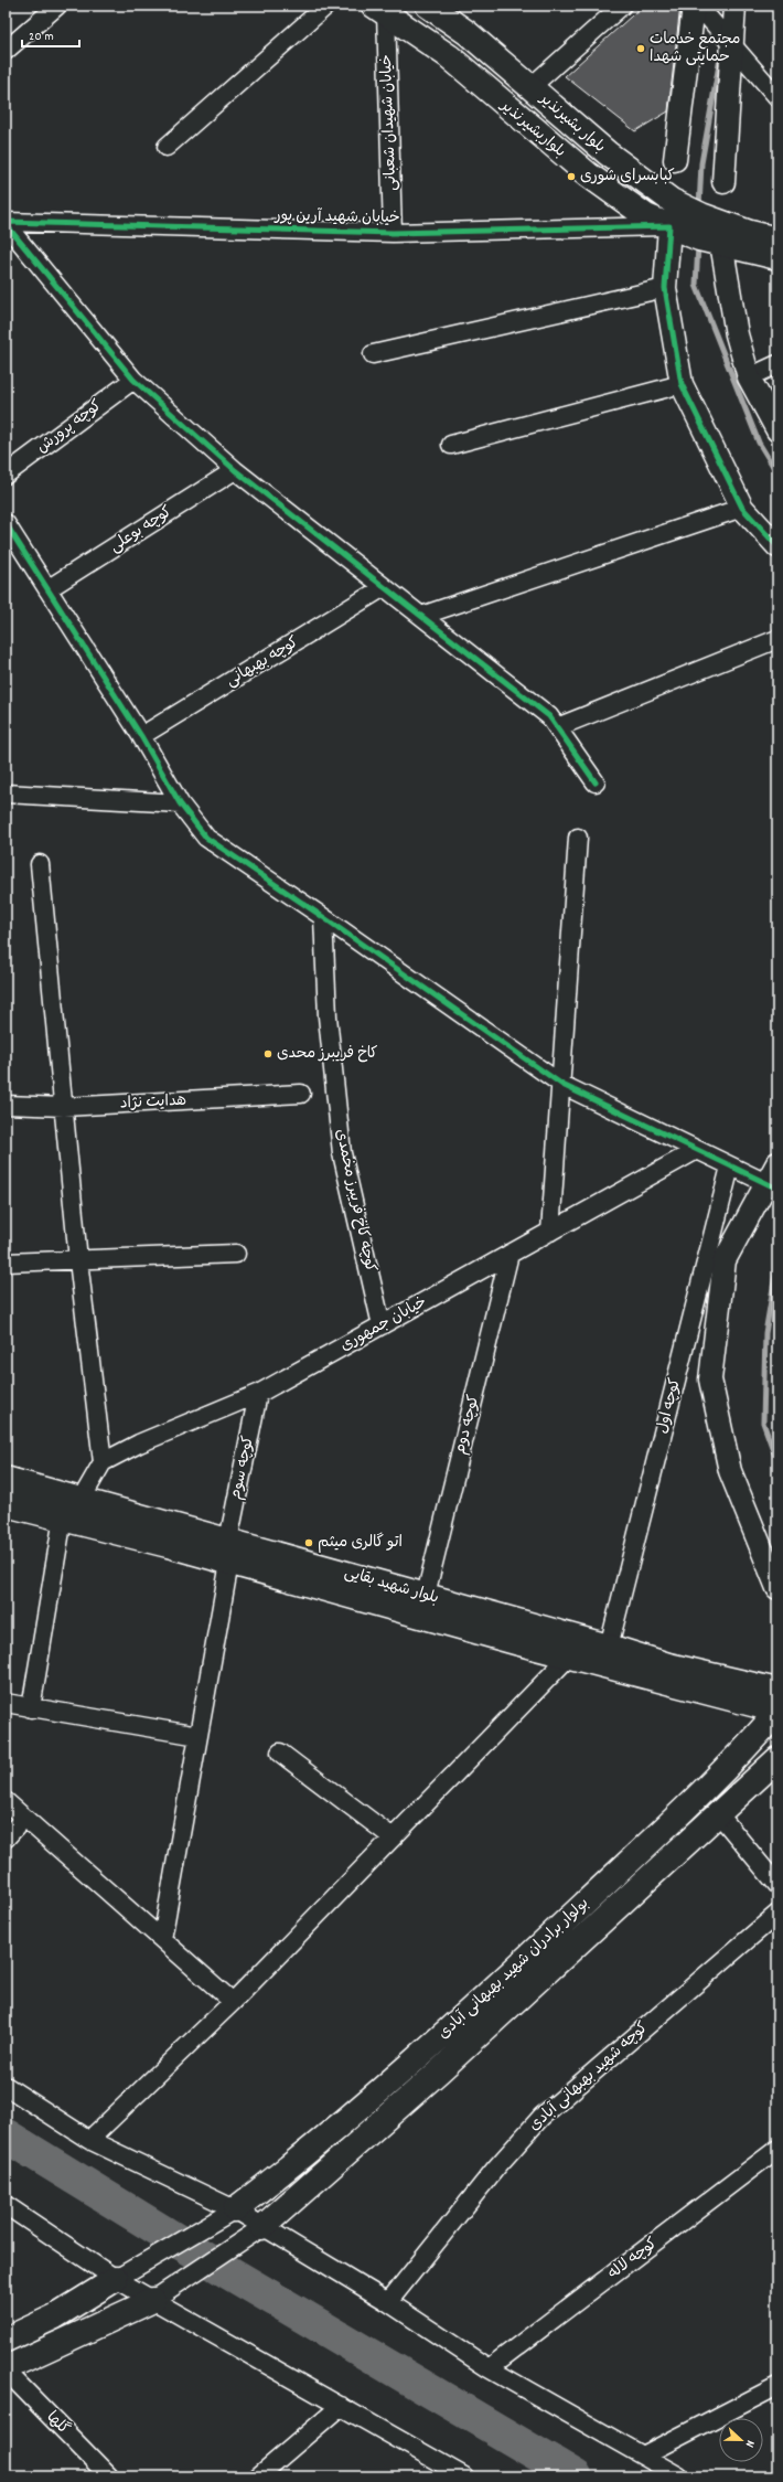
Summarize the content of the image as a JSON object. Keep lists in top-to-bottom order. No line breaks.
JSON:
{"streets":{"main road":["بلوار بشیرنذیر","بلواربشیرنذیر","بلوار شهید بقایی","بولوار برادران شهید بهبهانی آبادی"],"street":["خیابان شهیدان شعبانی","خیابان شهید آرین پور","کوچه پرورش","کوچه بوعلی","کوچه بهبهانی","هدایت نژاد","کوچه کاخ فریبرز مخمدی","خیابان جمهوری","کوچه اول","کوچه دوم","کوچه سوم","کوچه شهید بهبهانی آبادی","کوچه لاله","گلها"]},"crossings":[["خیابان شهیدان شعبانی","بلواربشیرنذیر"],["خیابان شهیدان شعبانی","خیابان شهید آرین پور"],["بلواربشیرنذیر","خیابان شهید آرین پور"],["کوچه کاخ فریبرز مخمدی","خیابان جمهوری"],["خیابان جمهوری","کوچه دوم"],["خیابان جمهوری","کوچه سوم"],["کوچه اول","بلوار شهید بقایی"],["کوچه دوم","بلوار شهید بقایی"],["کوچه سوم","بلوار شهید بقایی"],["بلوار شهید بقایی","بولوار برادران شهید بهبهانی آبادی"]],"places":["مجتمع خدمات حمایتی شهدا","کبابسرای شوری","کاخ فریبرز محدی","اتو گالری میثم"],"scale_bar":"20 m","north":"right"}
